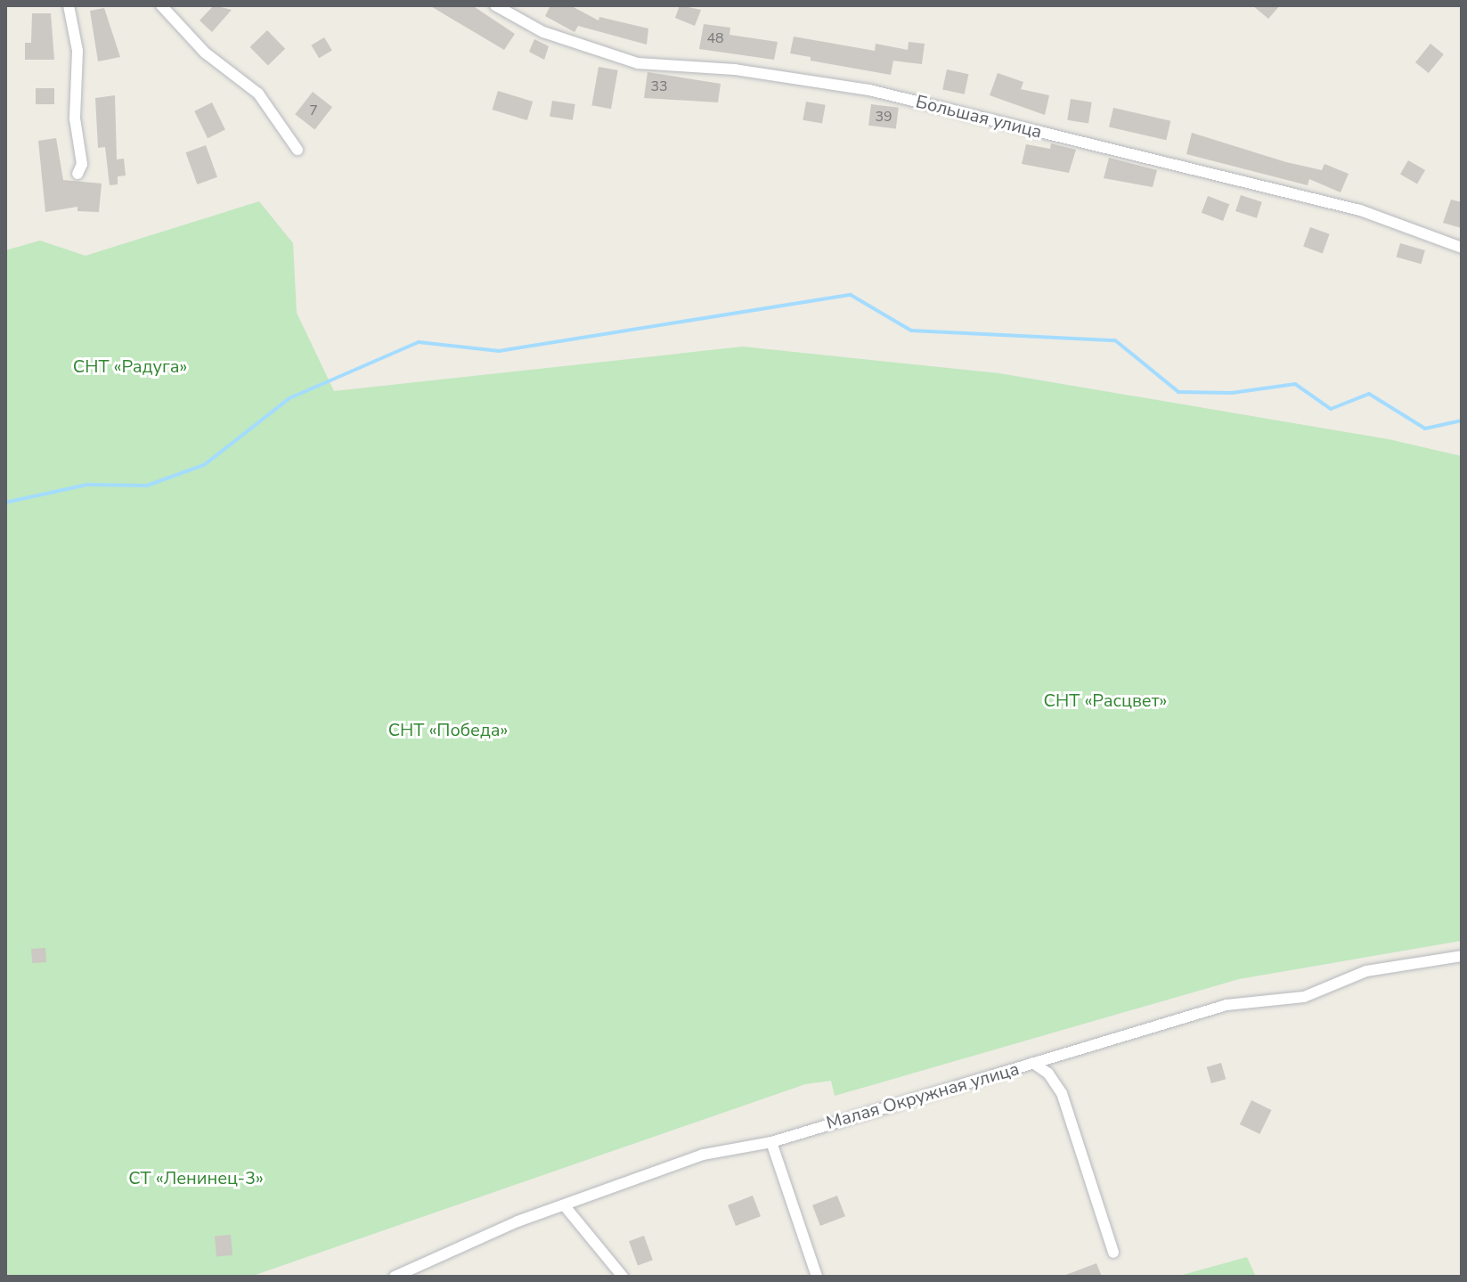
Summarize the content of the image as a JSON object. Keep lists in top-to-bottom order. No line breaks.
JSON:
{"streets":{"street":["Большая улица","Малая Окружная улица"]},"parks":["СНТ «Радуга»","СНТ «Расцвет»","СНТ «Победа»","СТ «Ленинец-3»"],"house_numbers":["48","33","7","39"]}
